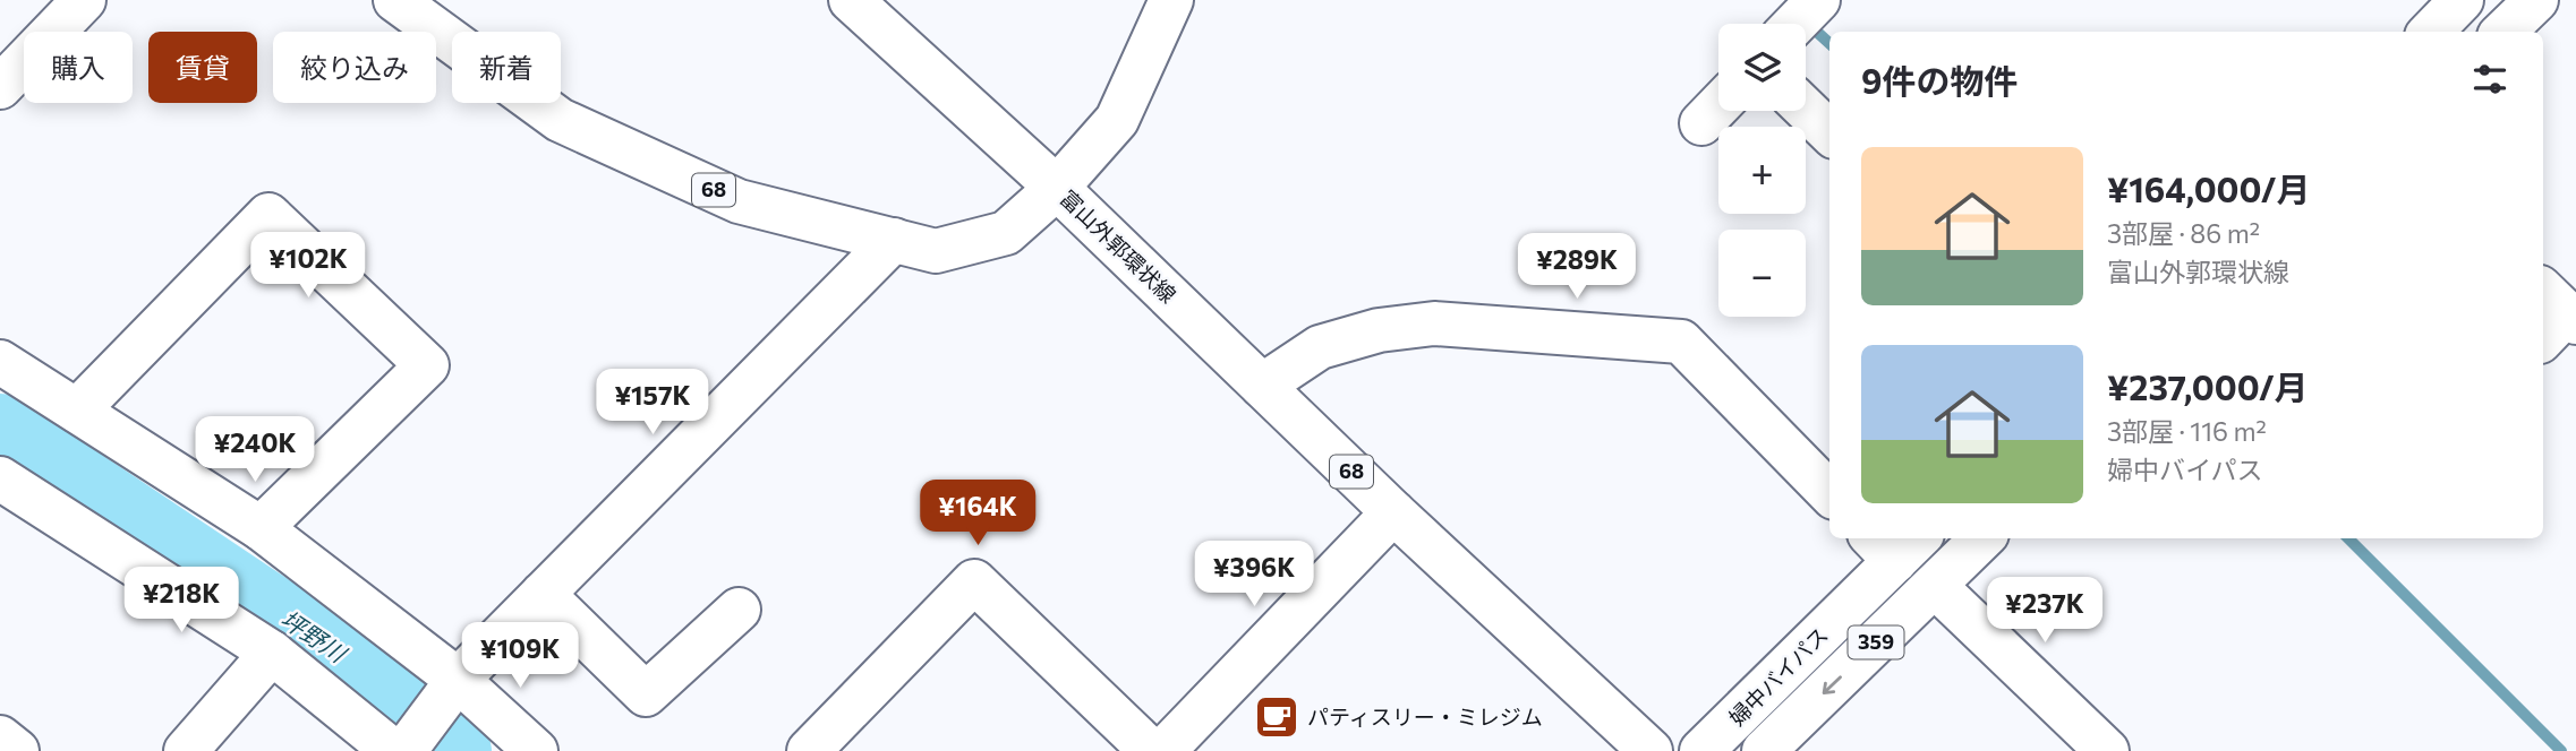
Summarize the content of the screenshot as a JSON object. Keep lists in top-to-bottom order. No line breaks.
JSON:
{"streets":{"main road":["68","富山外郭環状線","359","婦中バイパス"]},"water":["坪野川"],"places":{"cafe":["パティスリー・ミレジム"]},"page":{"map_buttons":["+","−"],"chip":["購入","賃貸","絞り込み","新着"],"heading":"9件の物件","list":[{"name":"¥164,000/月","note":"3部屋 · 86 m² · 富山外郭環状線"},{"name":"¥237,000/月","note":"3部屋 · 116 m² · 婦中バイパス"}],"price":["¥102K","¥289K","¥157K","¥240K","¥164K","¥396K","¥218K","¥237K","¥109K"]}}
